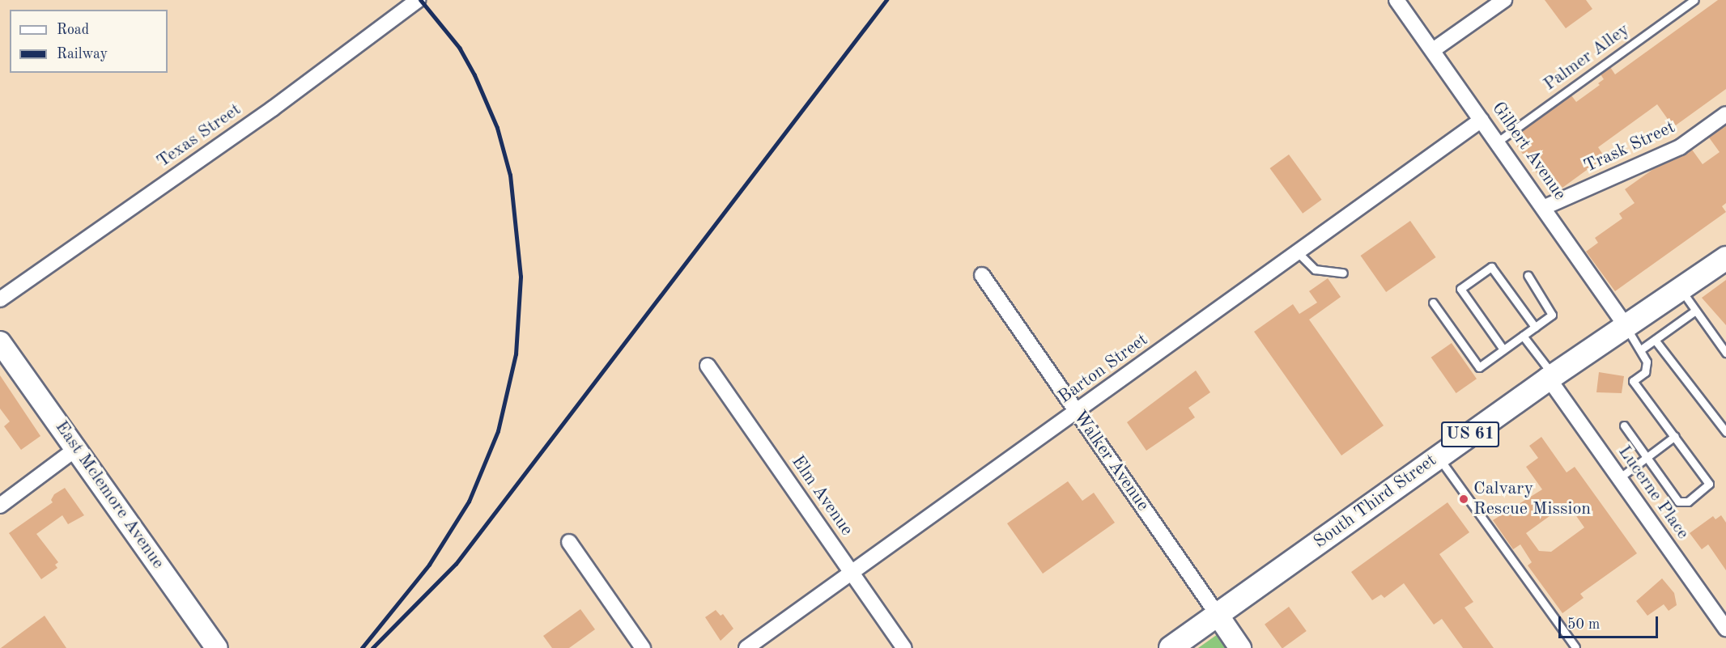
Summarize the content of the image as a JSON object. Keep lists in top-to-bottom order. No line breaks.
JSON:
{"streets":{"main road":["US 61","Walker Avenue","East Mclemore Avenue","South Third Street"],"street":["Texas Street","Trask Street","Gilbert Avenue","Barton Street","Lucerne Place","Elm Avenue"],"lane":["Palmer Alley"]},"crossings":[["Palmer Alley","Gilbert Avenue"],["Trask Street","Gilbert Avenue"],["Gilbert Avenue","Barton Street"],["Gilbert Avenue","South Third Street"],["Barton Street","Walker Avenue"],["Barton Street","Elm Avenue"],["Walker Avenue","South Third Street"],["Lucerne Place","South Third Street"]],"places":["Calvary Rescue Mission"],"legend":["Road","Railway"],"scale_bar":"50 m"}
